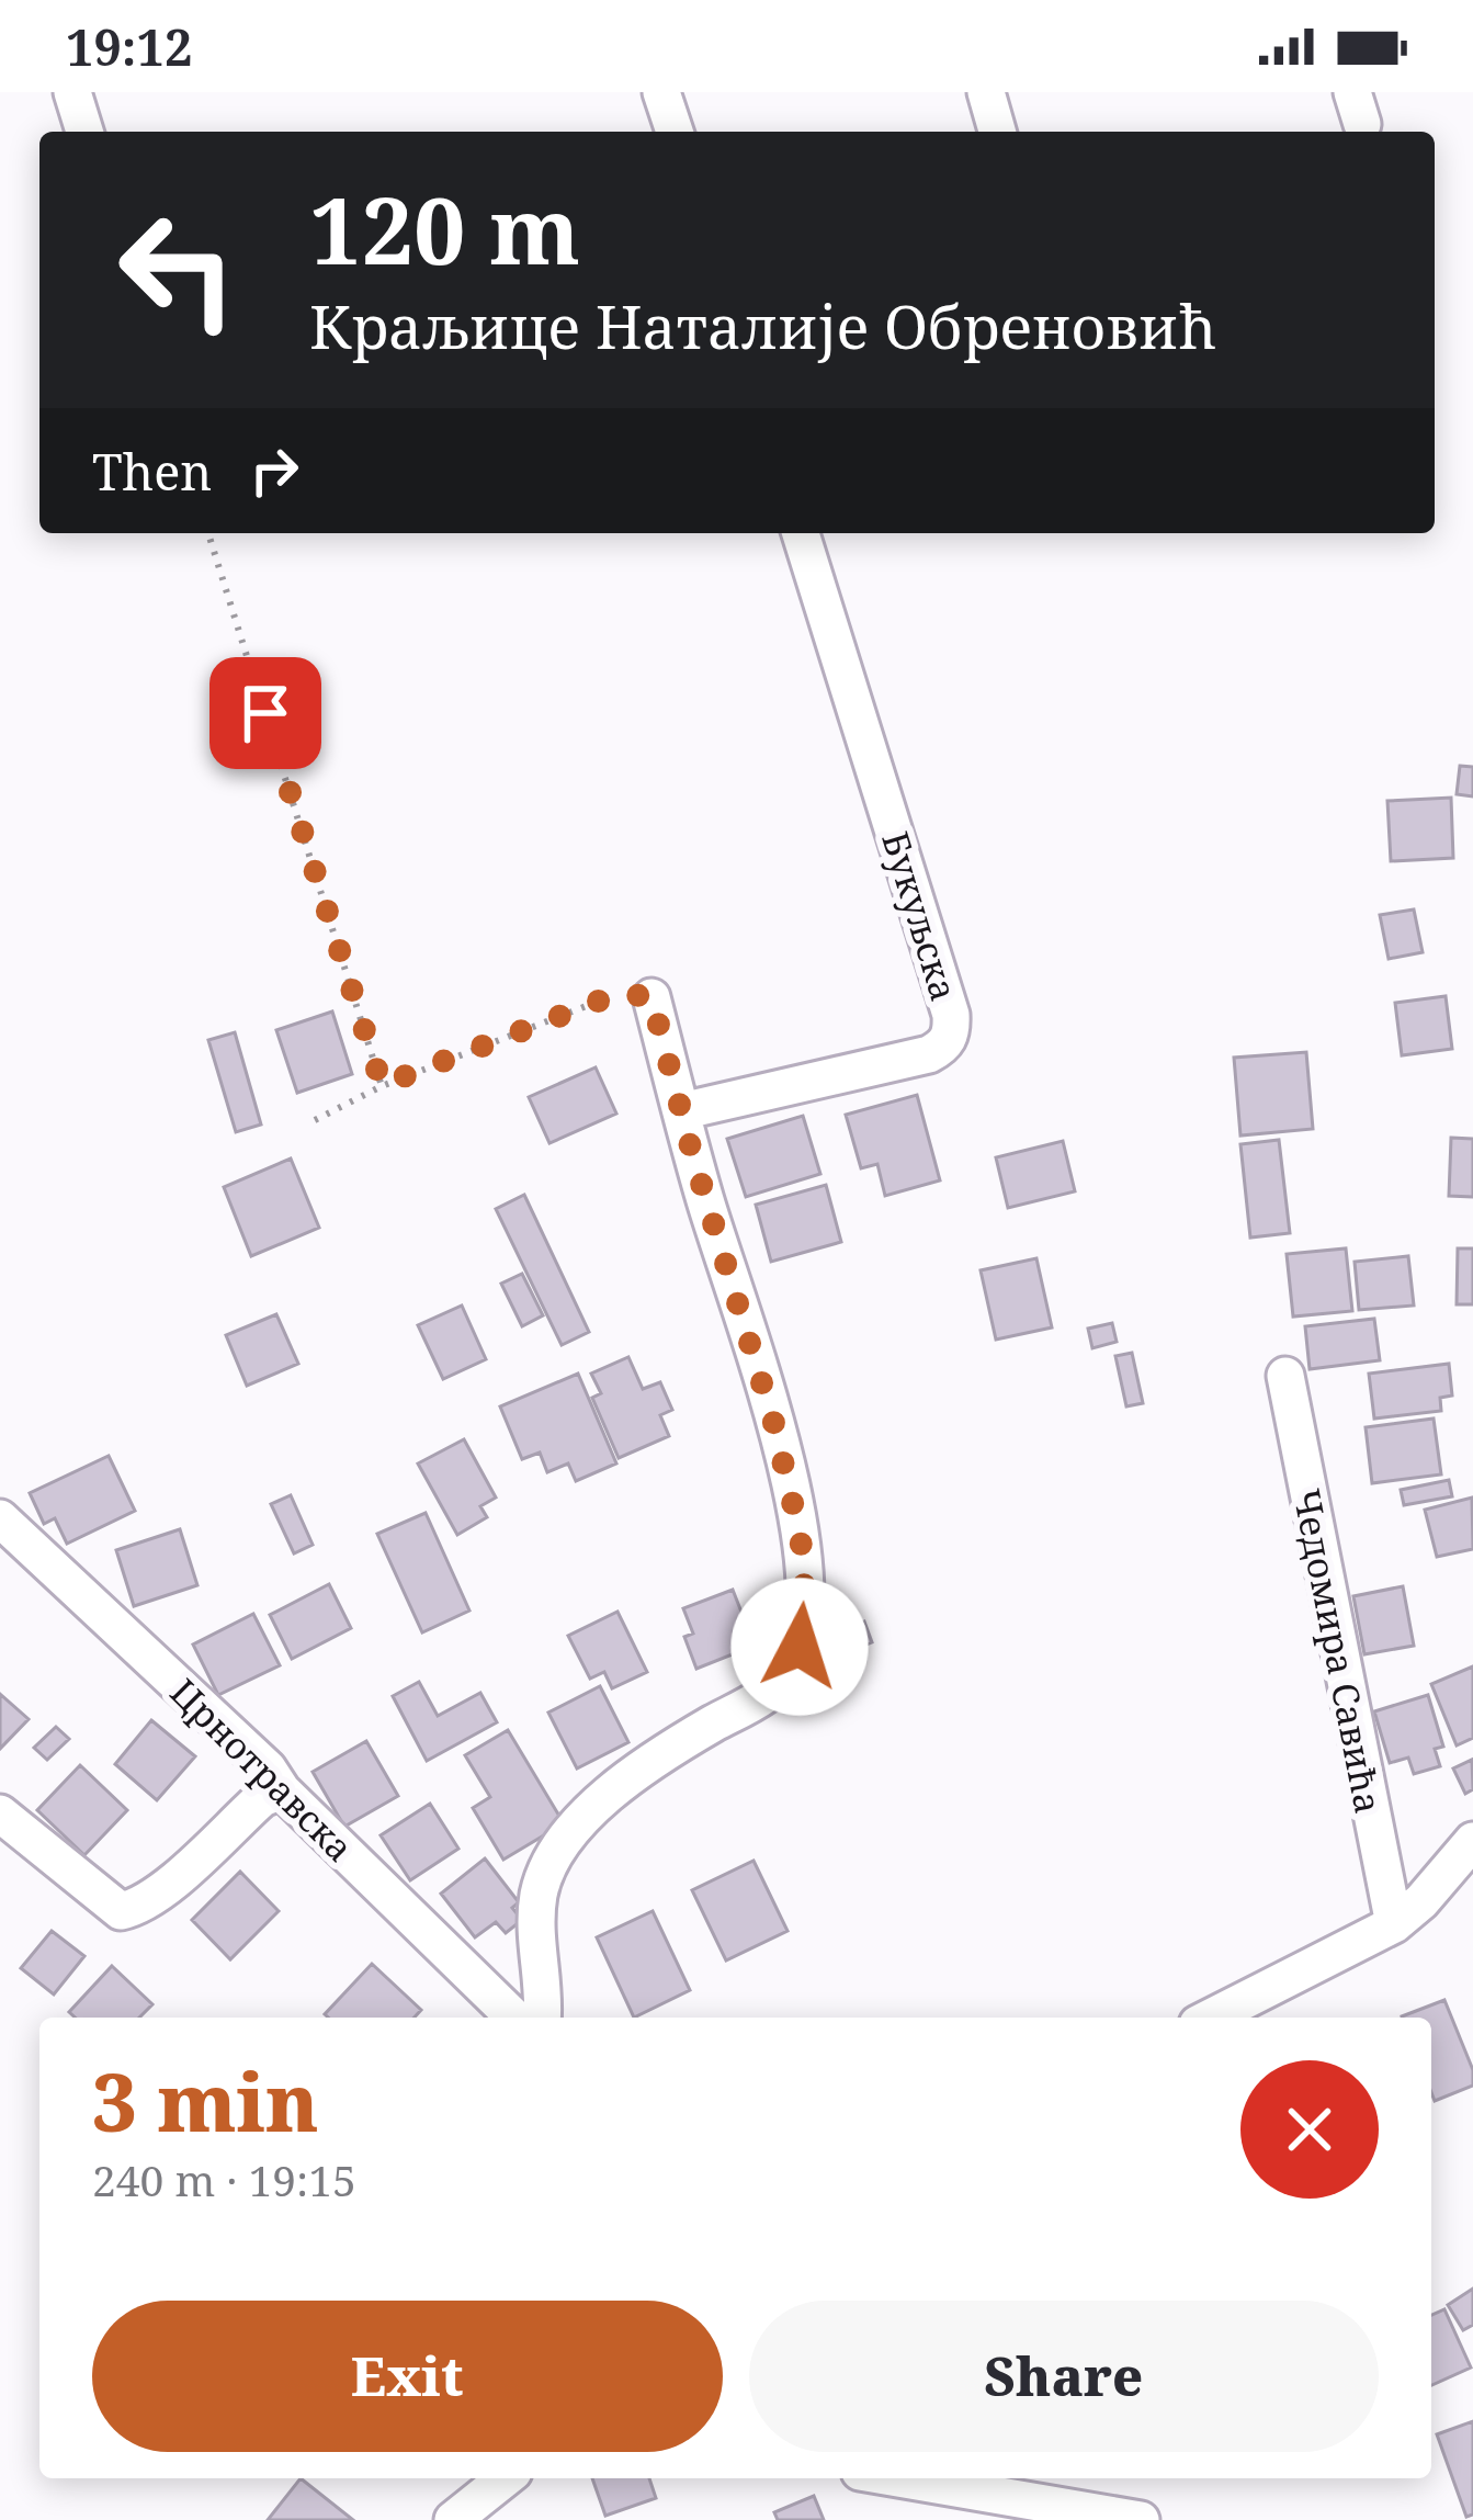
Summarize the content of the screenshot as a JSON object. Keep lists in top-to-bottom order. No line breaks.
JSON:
{"streets":{"street":["Букуљска","Чедомира Савића","Црнотравска"]},"page":{"status":"19:12","turn":["120 m","Краљице Наталије Обреновић"],"then":"Then","heading":["3 min","240 m · 19:15"],"buttons":["Exit","Share"]}}
